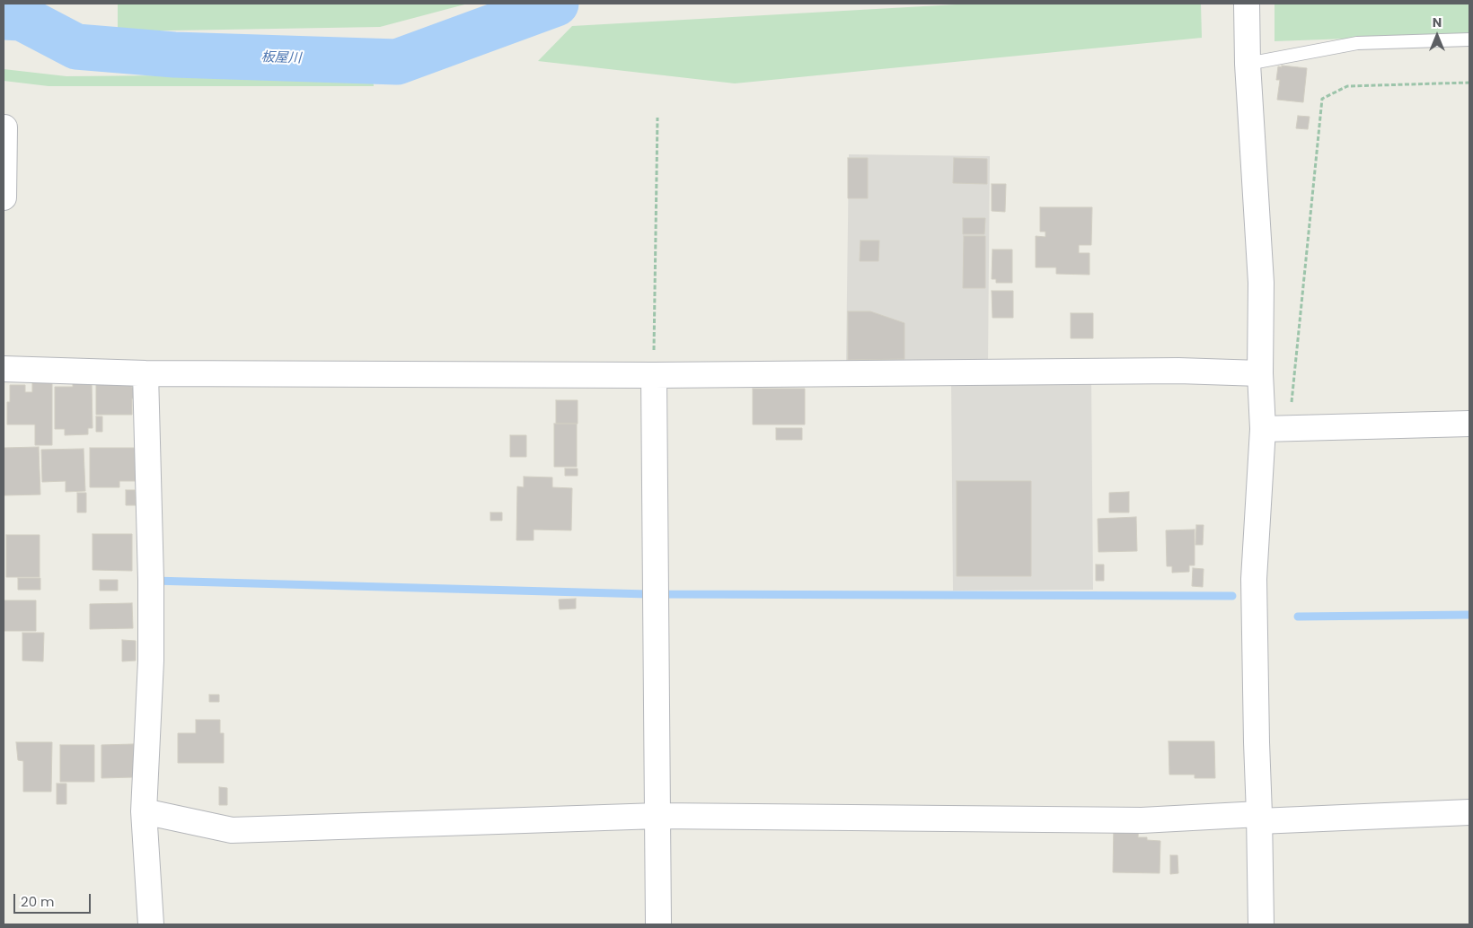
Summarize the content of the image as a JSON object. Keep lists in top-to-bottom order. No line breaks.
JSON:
{"water":["板屋川"],"scale_bar":"20 m","north":"top"}
